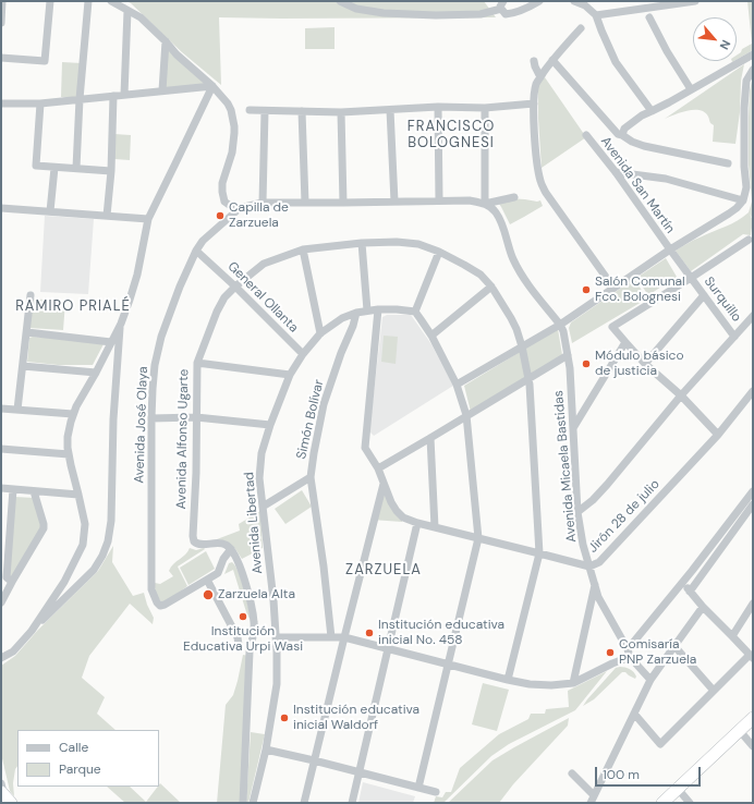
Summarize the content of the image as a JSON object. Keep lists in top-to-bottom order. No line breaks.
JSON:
{"streets":{"street":["Avenida San Martín","General Ollanta","Surquillo","Simón Bolívar","Avenida José Olaya","Avenida Alfonso Ugarte","Avenida Micaela Bastidas","Jirón 28 de julio","Avenida Libertad"]},"crossings":[["Avenida San Martín","Surquillo"],["General Ollanta","Avenida José Olaya"],["General Ollanta","Avenida Alfonso Ugarte"],["General Ollanta","Avenida Libertad"],["Simón Bolívar","Avenida Libertad"],["Avenida Alfonso Ugarte","Jirón 28 de julio"],["Avenida Micaela Bastidas","Jirón 28 de julio"],["Jirón 28 de julio","Avenida Libertad"]],"districts":["FRANCISCO BOLOGNESI","RAMIRO PRIALÉ","ZARZUELA"],"places":["Capilla de Zarzuela","Salón Comunal Fco. Bolognesi","Módulo básico de justicia","Zarzuela Alta","Institución Educativa Urpi Wasi","Institución educativa inicial No. 458","Comisaría PNP Zarzuela","Institución educativa inicial Waldorf"],"legend":["Calle","Parque"],"scale_bar":"100 m","north":"bottom right"}
